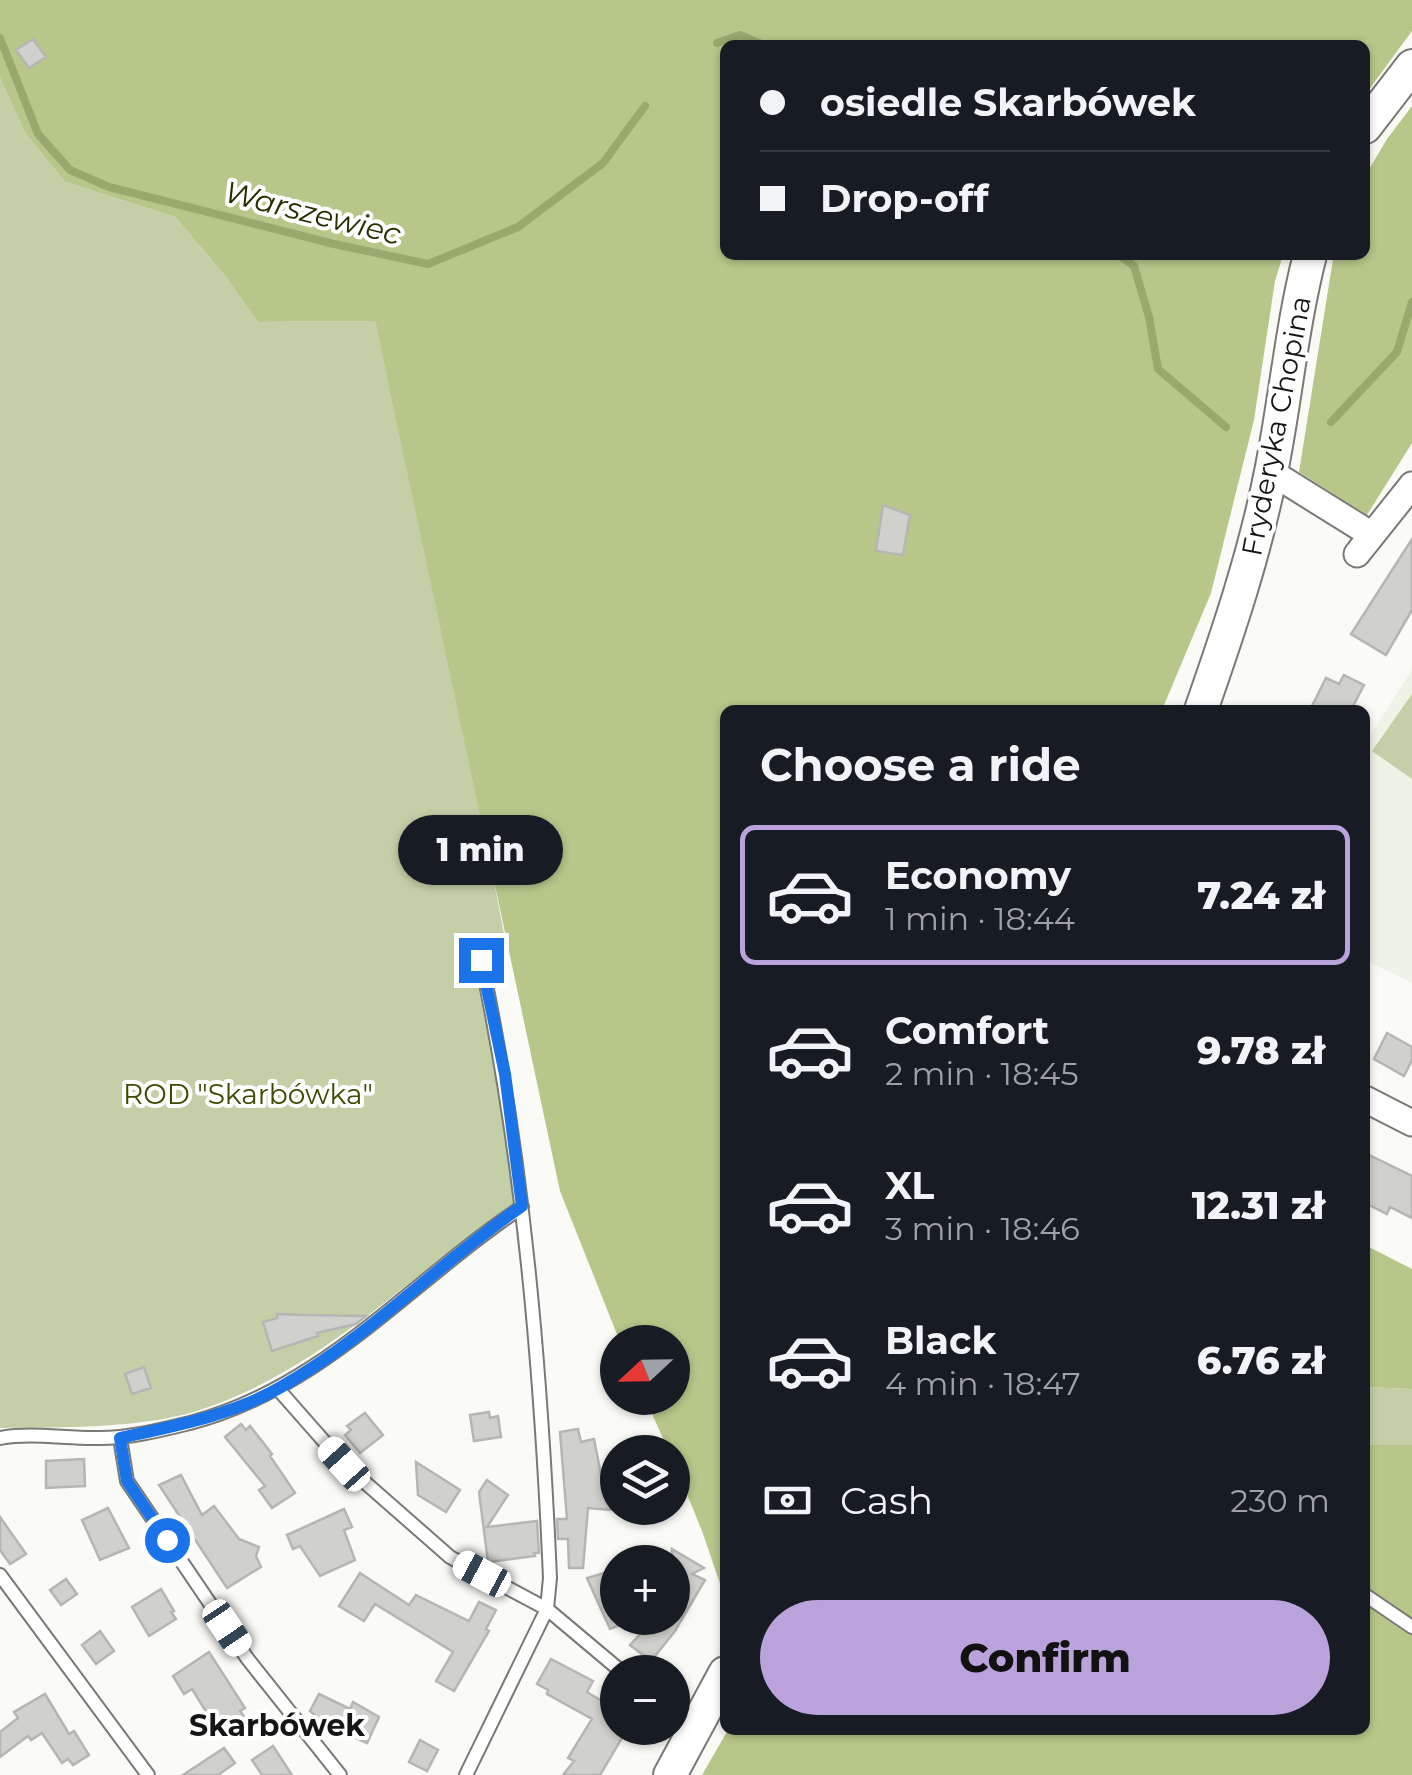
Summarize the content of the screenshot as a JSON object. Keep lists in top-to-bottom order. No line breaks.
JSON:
{"streets":{"street":["Fryderyka Chopina"]},"districts":["Skarbówek"],"water":["Warszewiec"],"parks":["ROD \"Skarbówka\""],"north":"left","page":{"banner":["osiedle Skarbówek","Drop-off"],"heading":"Choose a ride","bubble":"1 min","list":[{"name":"Economy","note":"1 min · 18:44","value":"7.24 zł"},{"name":"Comfort","note":"2 min · 18:45","value":"9.78 zł"},{"name":"XL","note":"3 min · 18:46","value":"12.31 zł"},{"name":"Black","note":"4 min · 18:47","value":"6.76 zł"}],"map_buttons":["+","−"],"pay":["Cash","230 m"],"buttons":"Confirm"}}
